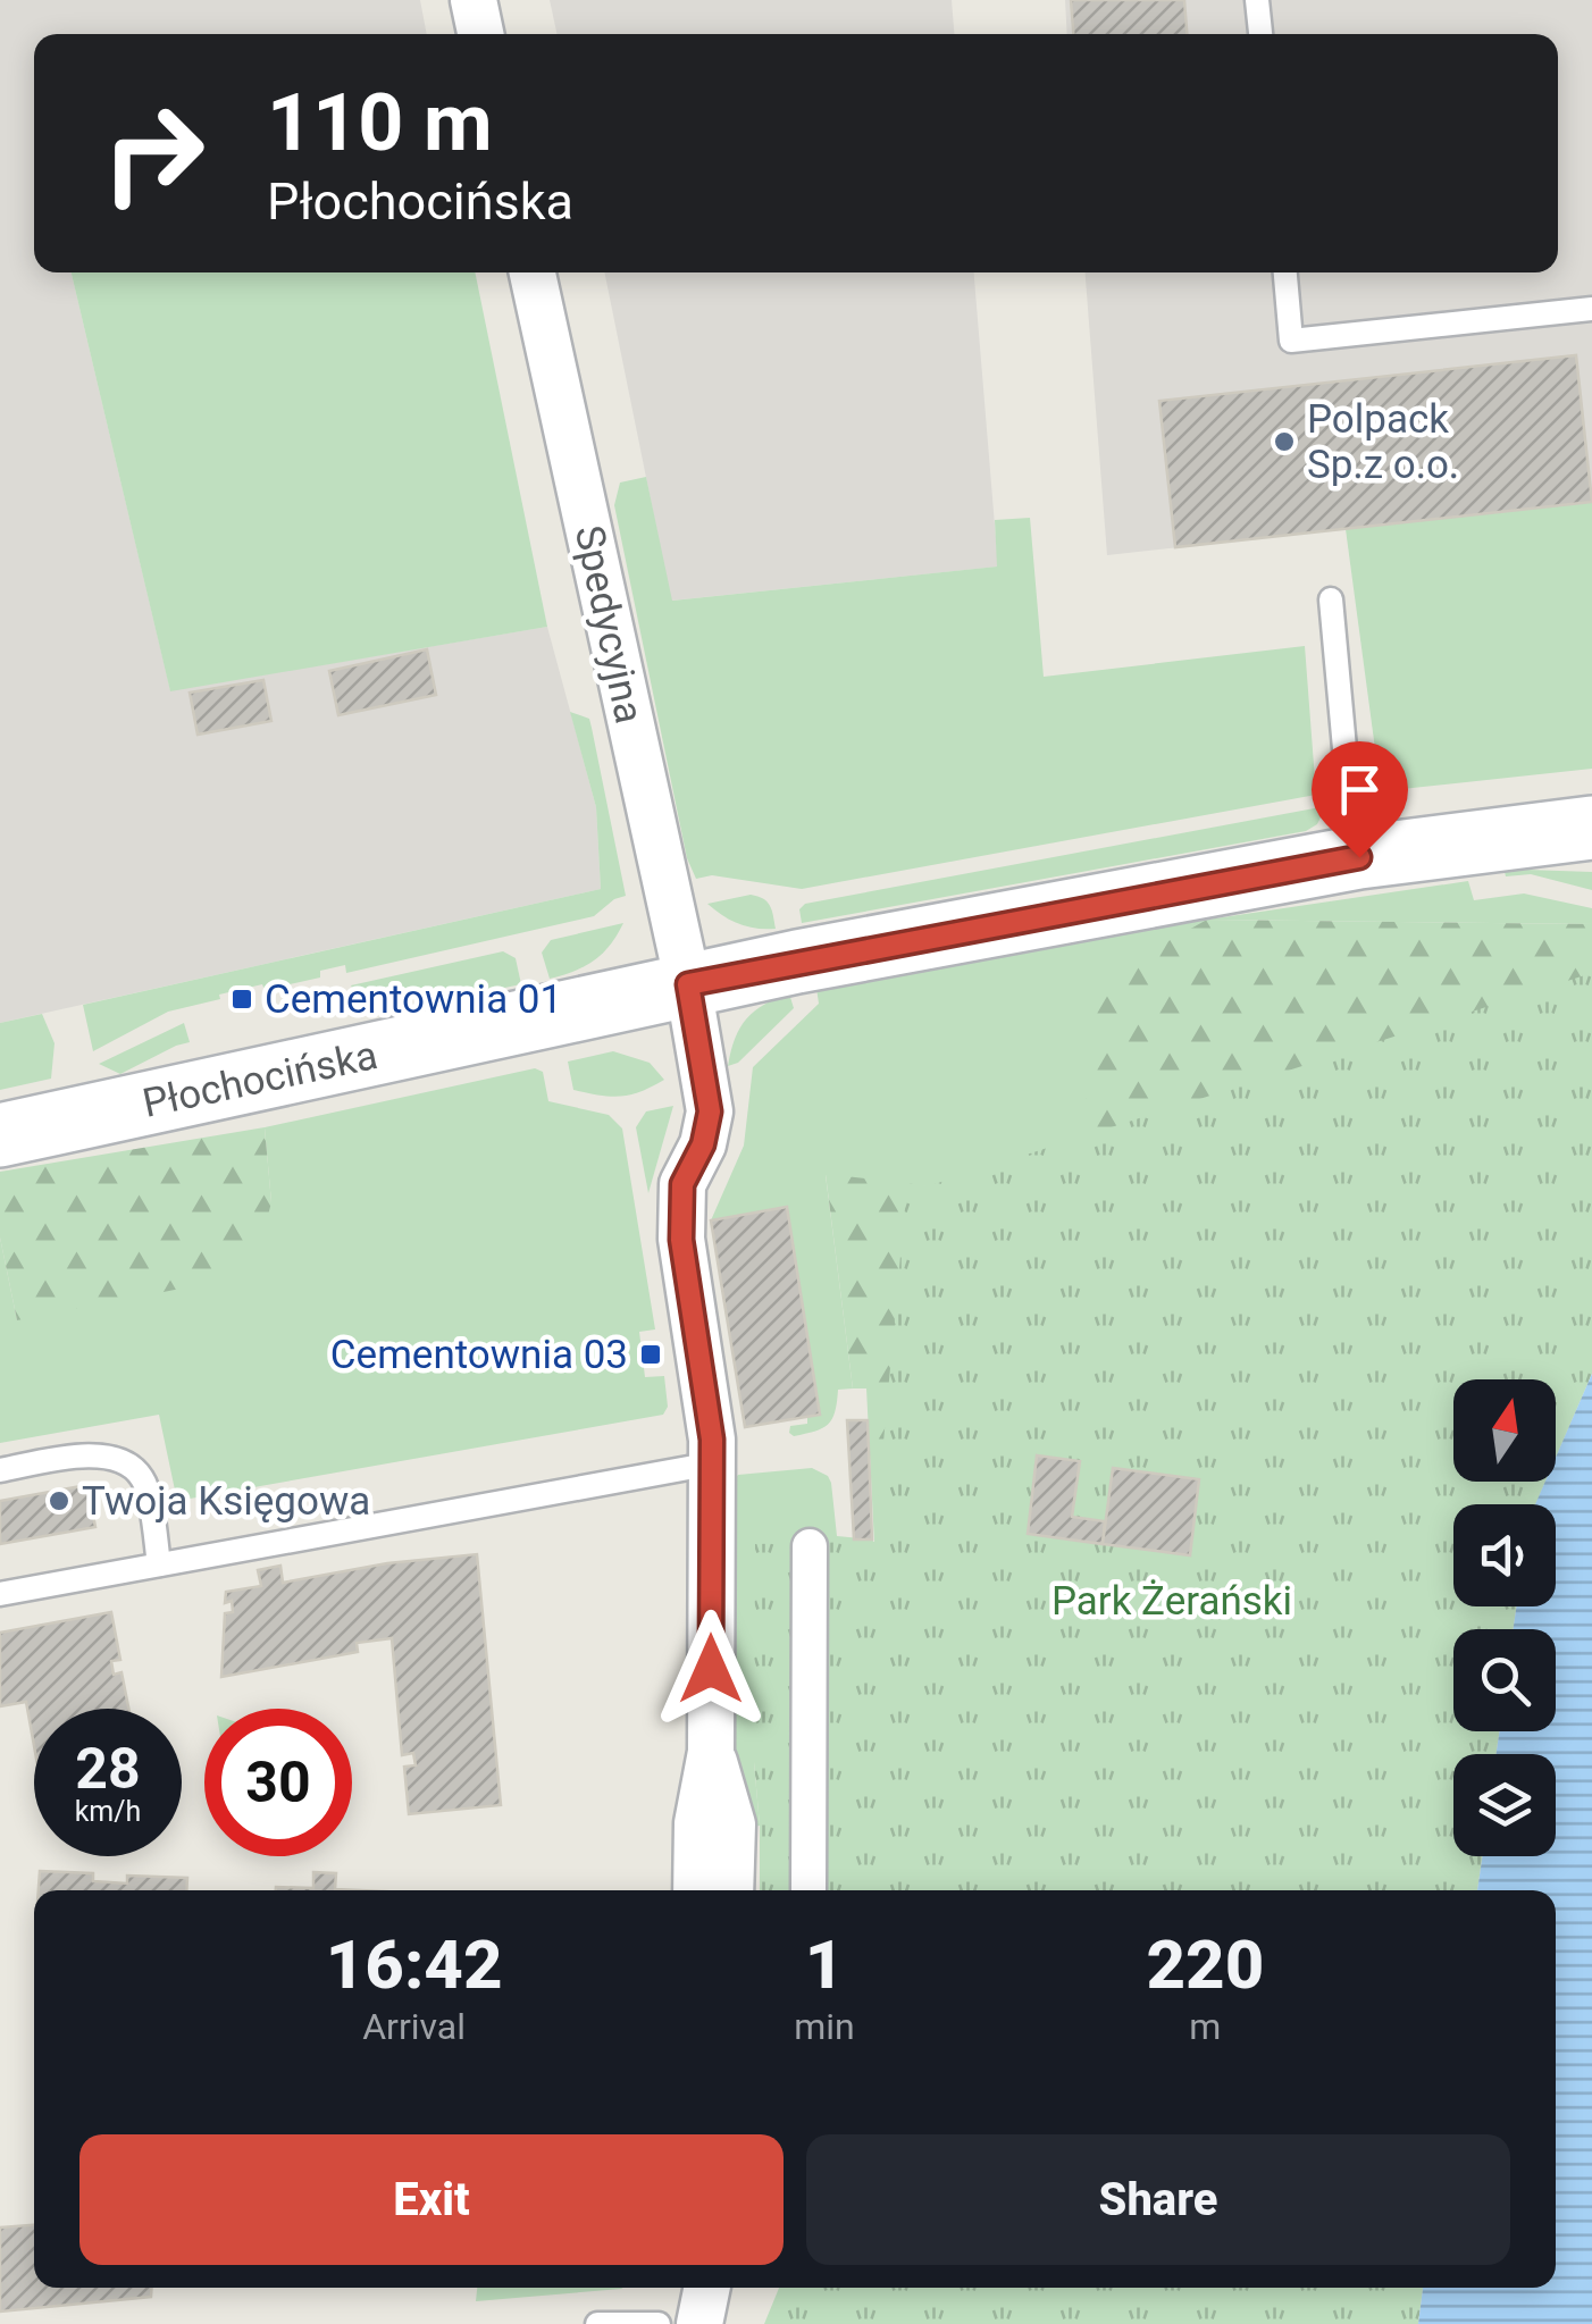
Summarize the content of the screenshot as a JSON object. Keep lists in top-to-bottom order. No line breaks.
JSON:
{"streets":{"main road":["Płochocińska"],"street":["Spedycyjna"]},"crossings":[["Spedycyjna","Płochocińska"]],"parks":["Park Żerański"],"places":{"other":["Polpack Sp.z o.o.","Twoja Księgowa"],"transit":["Cementownia 01","Cementownia 03"]},"north":"top","page":{"turn":["110 m","Płochocińska"],"speed":"28 km/h","limit":"30","eta":["16:42","Arrival","1","min","220","m"],"buttons":["Exit","Share"]}}
